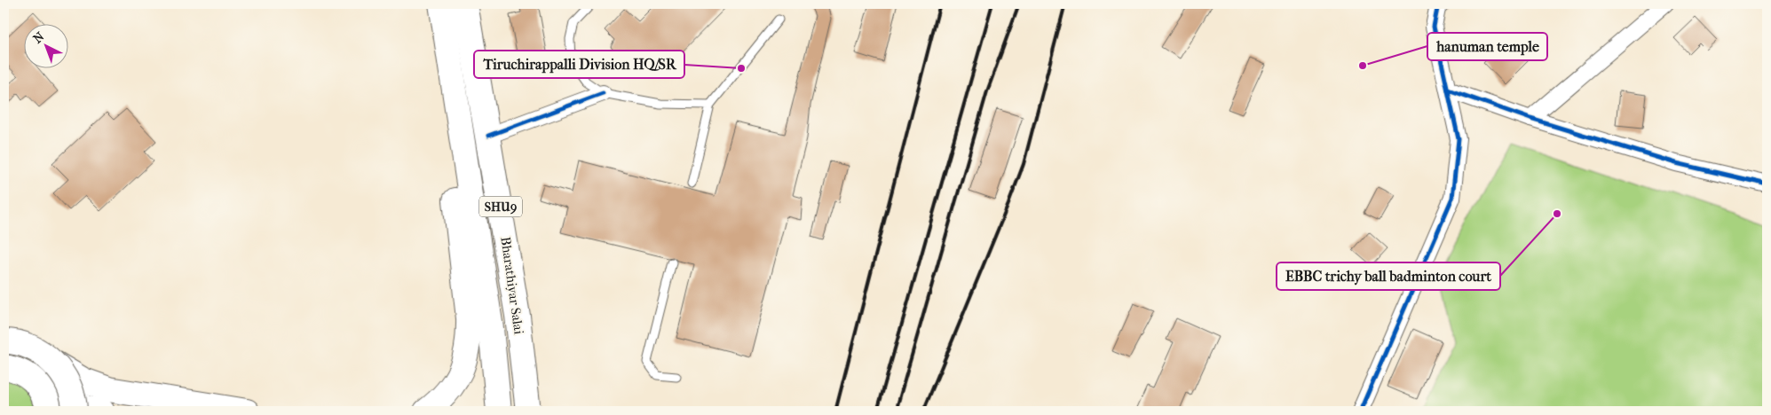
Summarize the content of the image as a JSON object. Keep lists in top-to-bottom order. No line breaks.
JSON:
{"streets":{"main road":["SHU9","Bharathiyar Salai"]},"places":["hanuman temple","Tiruchirappalli Division HQ/SR","EBBC trichy ball badminton court"],"north":"top left"}
